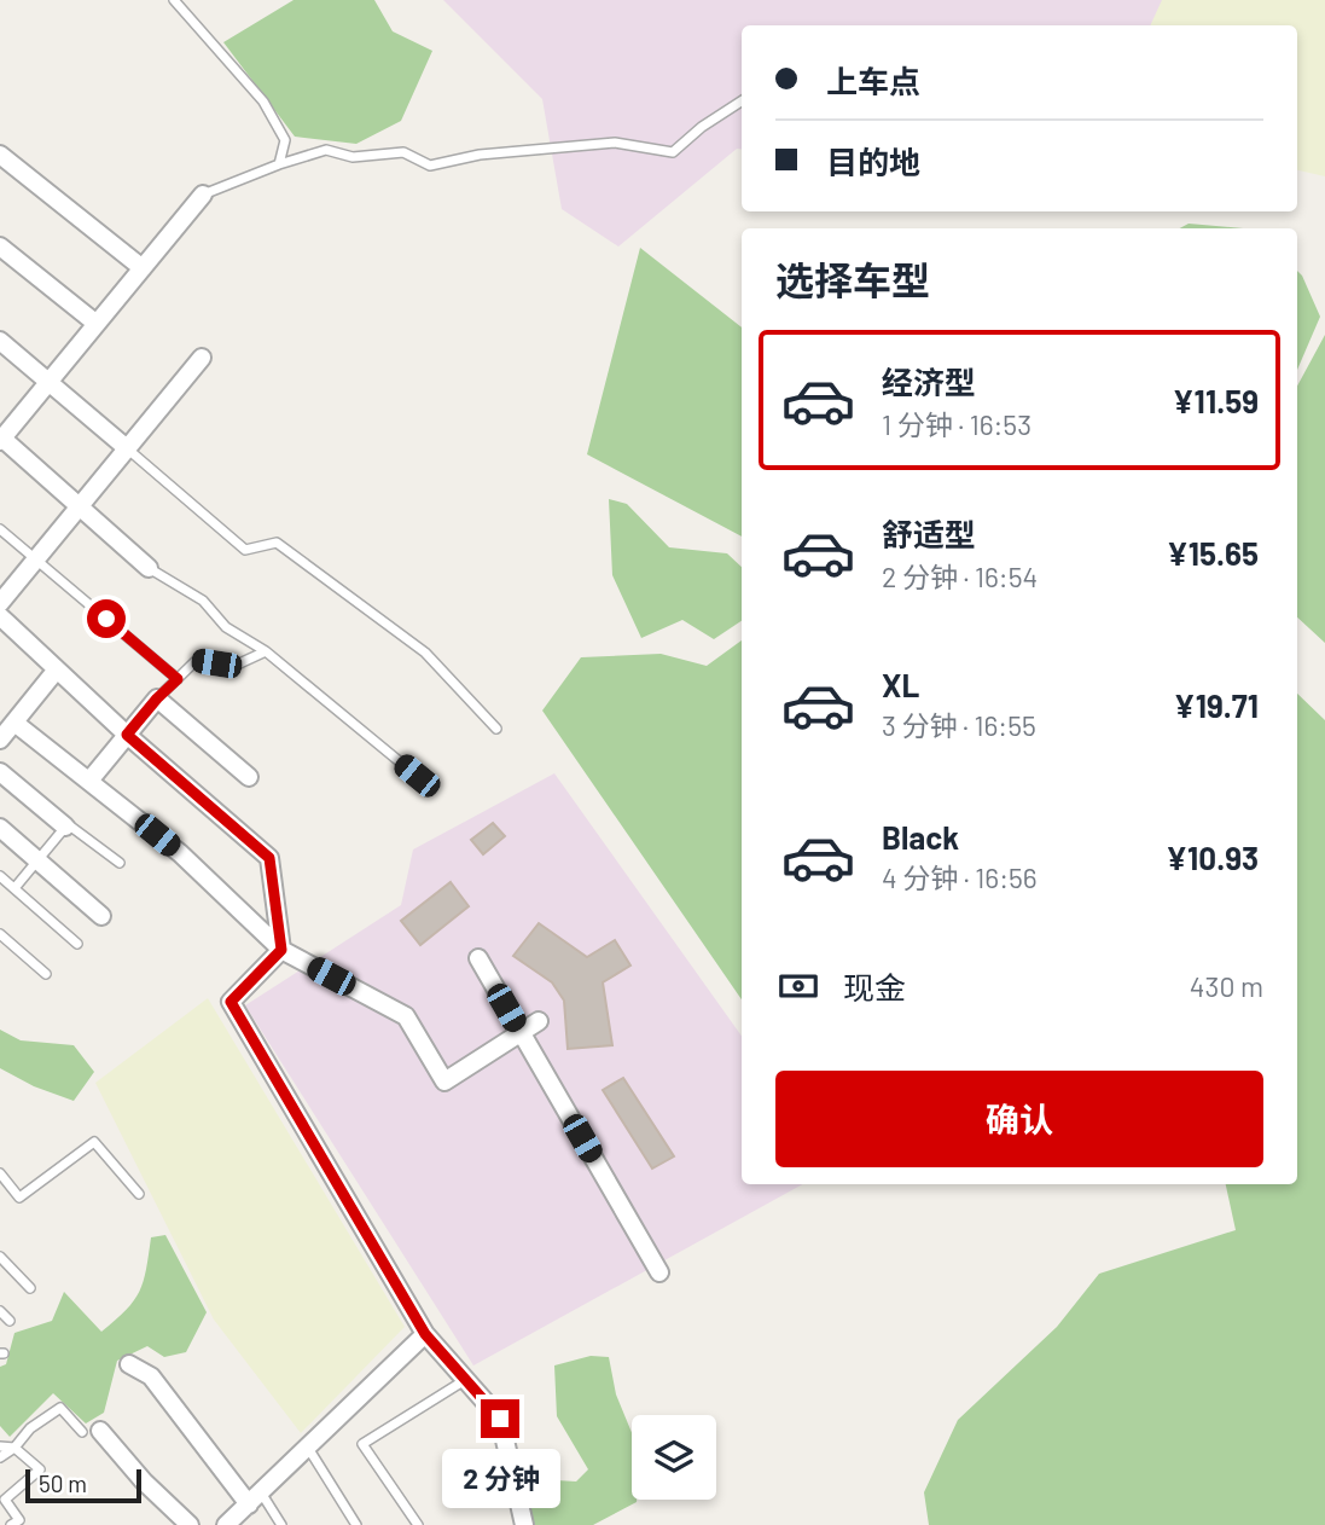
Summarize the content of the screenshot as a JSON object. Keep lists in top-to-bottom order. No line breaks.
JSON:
{"scale_bar":"50 m","page":{"banner":["上车点","目的地"],"heading":"选择车型","list":[{"name":"经济型","note":"1 分钟 · 16:53","value":"¥11.59"},{"name":"舒适型","note":"2 分钟 · 16:54","value":"¥15.65"},{"name":"XL","note":"3 分钟 · 16:55","value":"¥19.71"},{"name":"Black","note":"4 分钟 · 16:56","value":"¥10.93"}],"pay":["现金","430 m"],"buttons":"确认","bubble":"2 分钟","scale":"50 m"}}
